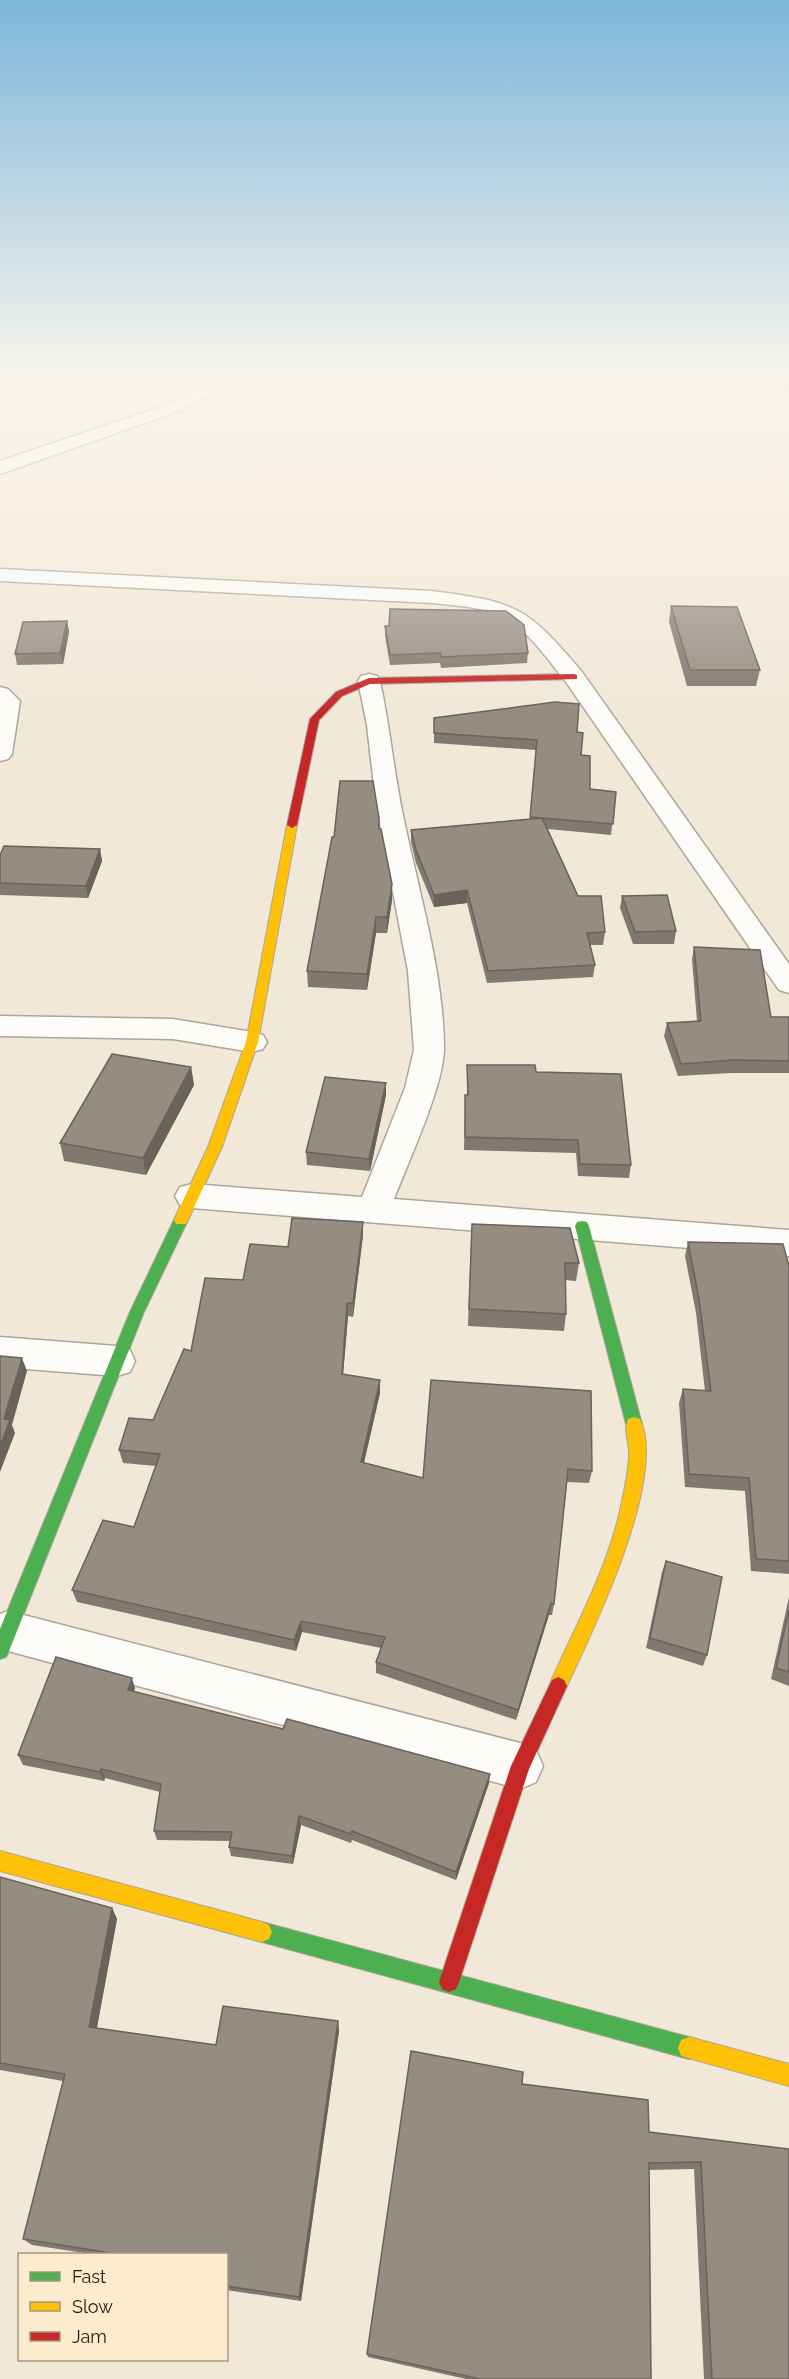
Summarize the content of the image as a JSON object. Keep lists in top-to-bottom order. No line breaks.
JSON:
{"legend":["Fast","Slow","Jam"]}
